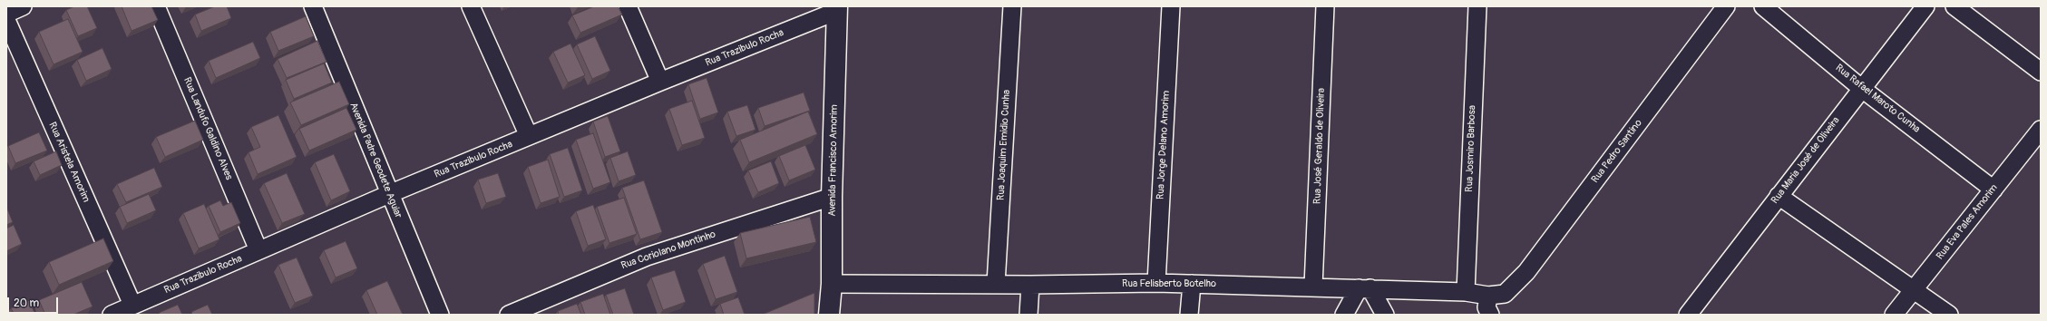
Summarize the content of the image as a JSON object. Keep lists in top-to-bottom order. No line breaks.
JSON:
{"streets":{"main road":["Avenida Francisco Amorim"],"street":["Rua Trazibulo Rocha","Rua Rafael Maroto Cunha","Rua Landufo Galdino Alves","Rua Joaquim Emidio Cunha","Rua Jorge Delano Amorim","Rua José Geraldo de Oliveira","Rua Josmiro Barbosa","Rua Pedro Santino","Avenida Padre Geodete Aguiar","Rua Maria José de Oliveira","Rua Aristela Amorim","Rua Eva Pales Amorim","Rua Coriolano Montinho","Rua Felisberto Botelho"]},"crossings":[["Rua Trazibulo Rocha","Rua Landufo Galdino Alves"],["Rua Trazibulo Rocha","Avenida Padre Geodete Aguiar"],["Rua Trazibulo Rocha","Avenida Francisco Amorim"],["Rua Trazibulo Rocha","Rua Aristela Amorim"],["Rua Rafael Maroto Cunha","Rua Maria José de Oliveira"],["Rua Rafael Maroto Cunha","Rua Eva Pales Amorim"],["Rua Joaquim Emidio Cunha","Rua Felisberto Botelho"],["Rua Jorge Delano Amorim","Rua Felisberto Botelho"],["Rua José Geraldo de Oliveira","Rua Felisberto Botelho"],["Rua Josmiro Barbosa","Rua Felisberto Botelho"],["Rua Pedro Santino","Rua Felisberto Botelho"],["Avenida Francisco Amorim","Rua Coriolano Montinho"],["Avenida Francisco Amorim","Rua Felisberto Botelho"]],"scale_bar":"20 m"}
